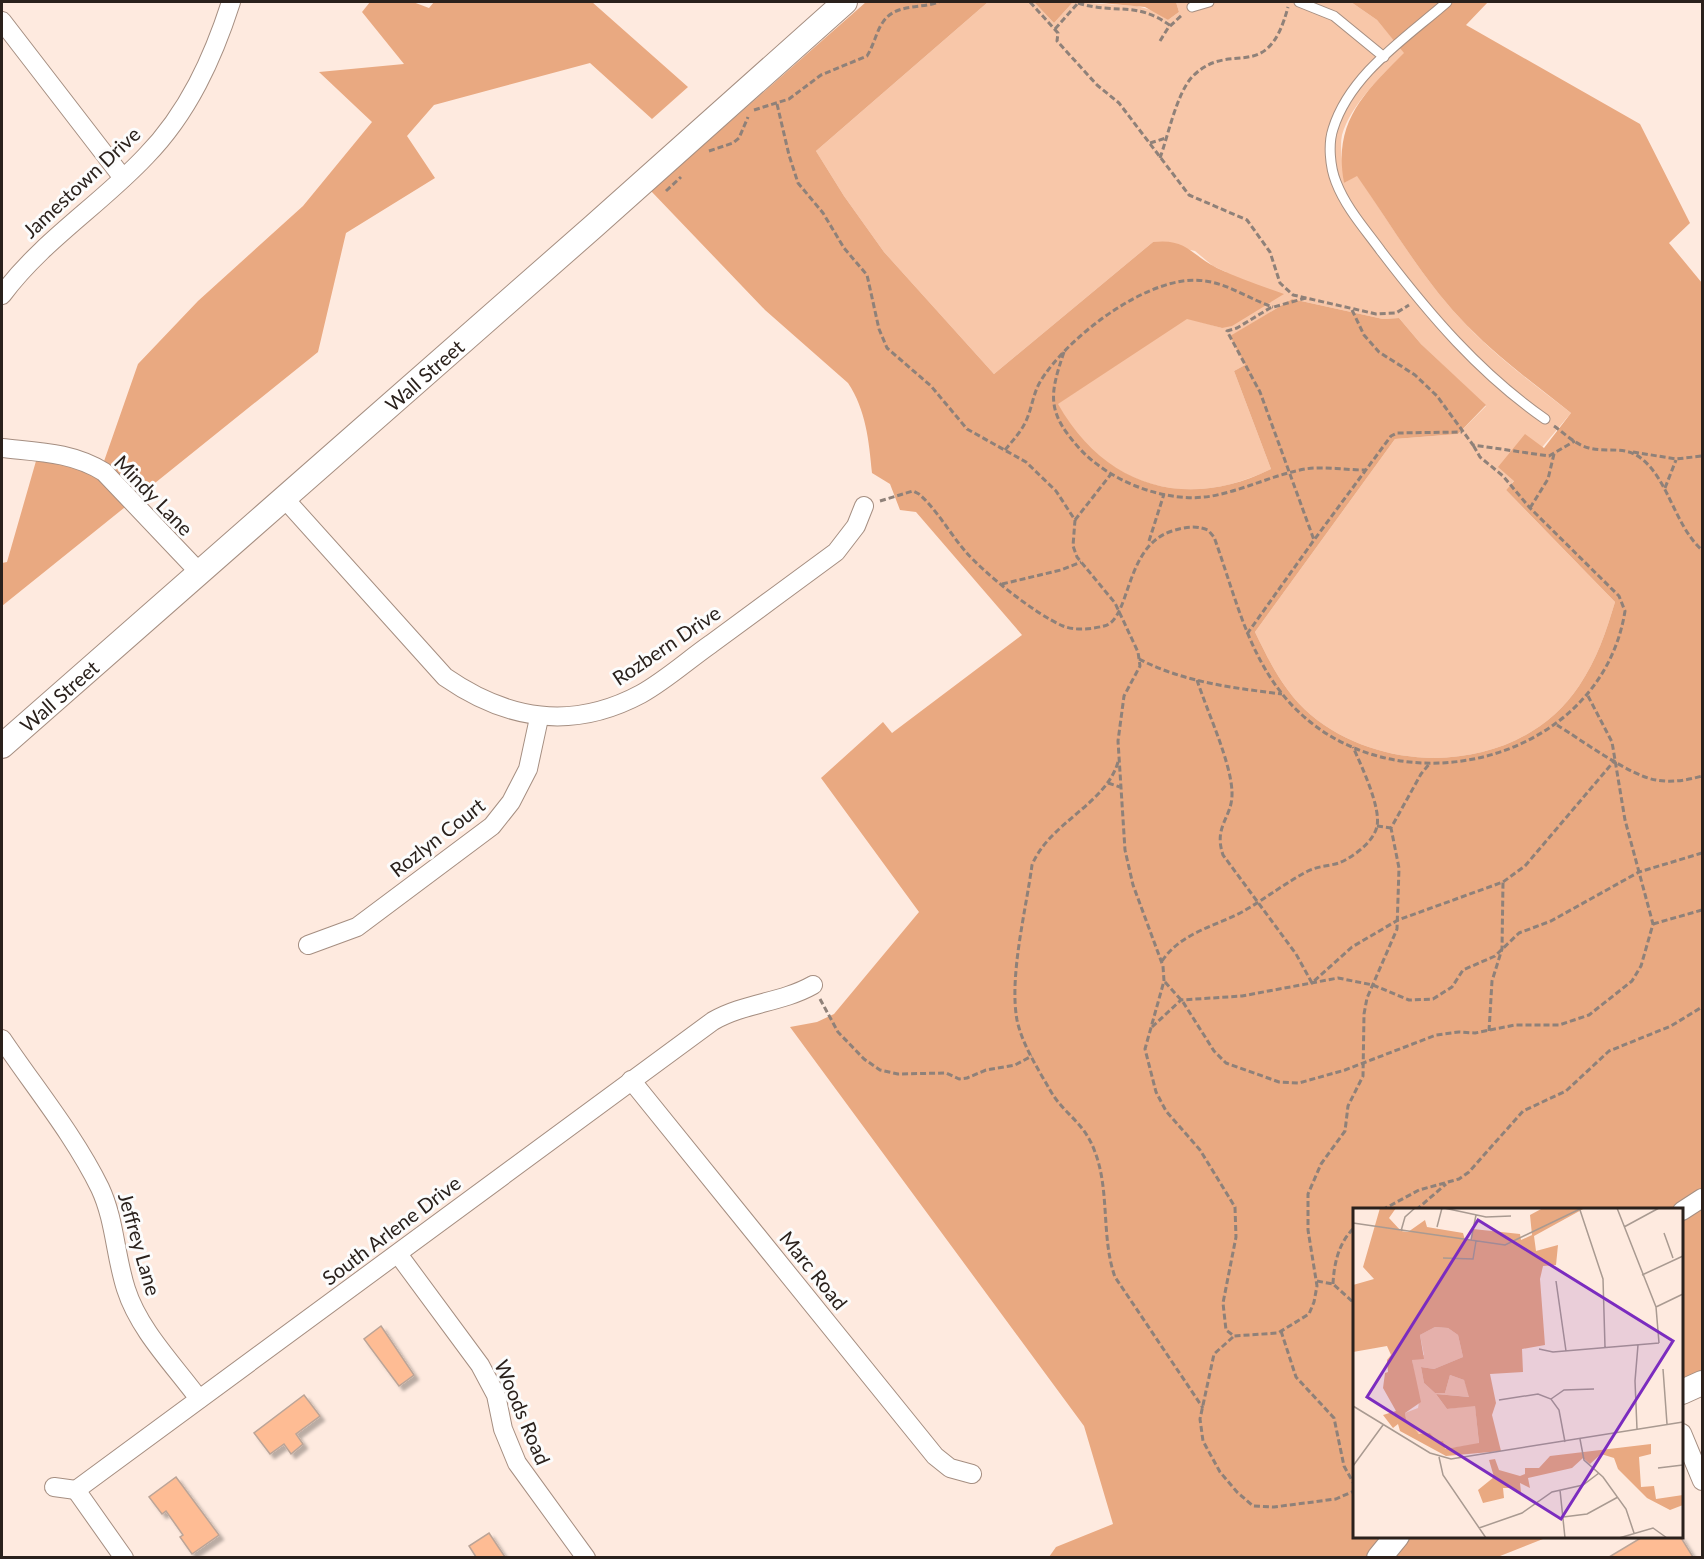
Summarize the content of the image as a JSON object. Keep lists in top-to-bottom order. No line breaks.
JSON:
{"streets":{"street":["Jamestown Drive","Wall Street","Mindy Lane","Rozbern Drive","Rozlyn Court","South Arlene Drive","Jeffrey Lane","Marc Road","Woods Road"]},"crossings":[["Wall Street","Mindy Lane"],["Wall Street","Rozbern Drive"],["Rozbern Drive","Rozlyn Court"],["South Arlene Drive","Jeffrey Lane"],["South Arlene Drive","Marc Road"],["South Arlene Drive","Woods Road"]]}
